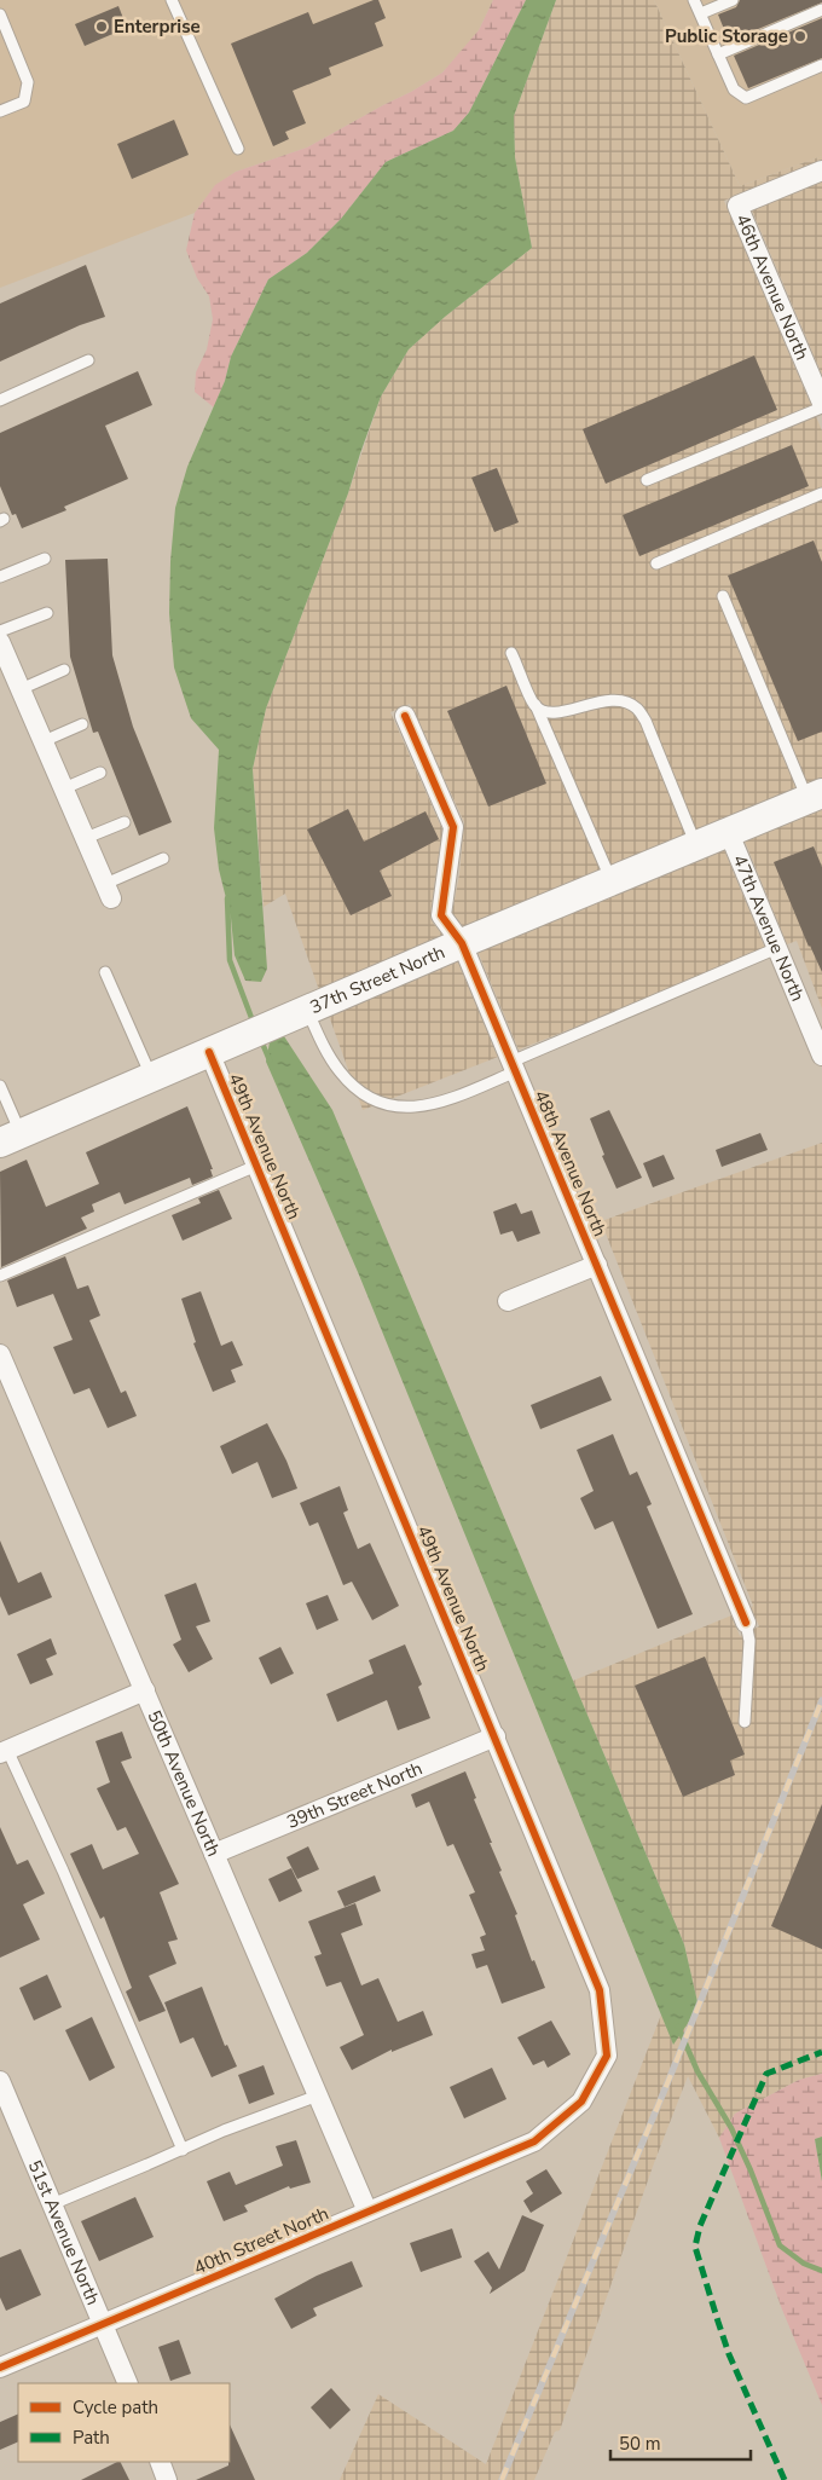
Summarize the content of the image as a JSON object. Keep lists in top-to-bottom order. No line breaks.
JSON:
{"streets":{"street":["46th Avenue North","47th Avenue North","37th Street North","49th Avenue North","48th Avenue North","50th Avenue North","39th Street North","51st Avenue North","40th Street North"]},"crossings":[["47th Avenue North","37th Street North"],["37th Street North","49th Avenue North"],["37th Street North","48th Avenue North"],["49th Avenue North","39th Street North"],["49th Avenue North","40th Street North"],["50th Avenue North","39th Street North"],["50th Avenue North","40th Street North"],["51st Avenue North","40th Street North"]],"places":["Enterprise","Public Storage"],"legend":["Cycle path","Path"],"scale_bar":"50 m"}
